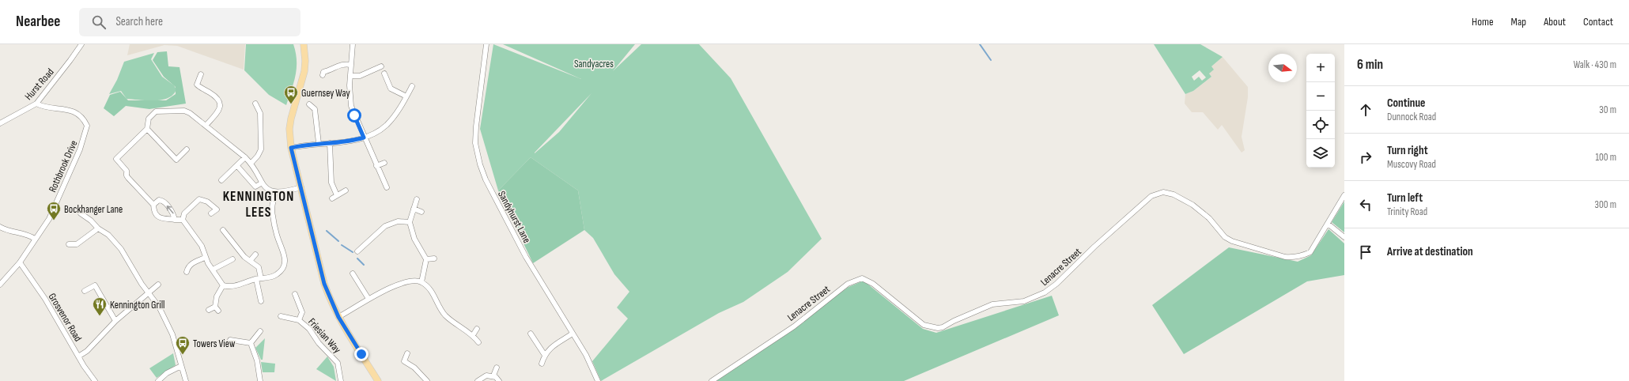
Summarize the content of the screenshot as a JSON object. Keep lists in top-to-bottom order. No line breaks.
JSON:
{"streets":{"street":["Hurst Road","Rothbrook Drive","Sandyhurst Lane","Lenacre Street","Grosvenor Road","Friesian Way"]},"crossings":[["Hurst Road","Rothbrook Drive"],["Rothbrook Drive","Grosvenor Road"]],"districts":["KENNINGTON LEES"],"parks":["Sandyacres"],"places":{"bus stop":["Guernsey Way","Bockhanger Lane","Towers View"],"restaurant":["Kennington Grill"]},"north":"right","page":{"header":"Nearbee","search":"Search here","nav":["Home","Map","About","Contact"],"heading":["6 min","Walk · 430 m"],"map_buttons":["+","−"],"list":[["Continue","Dunnock Road","30 m"],["Turn right","Muscovy Road","100 m"],["Turn left","Trinity Road","300 m"],"Arrive at destination"]}}
